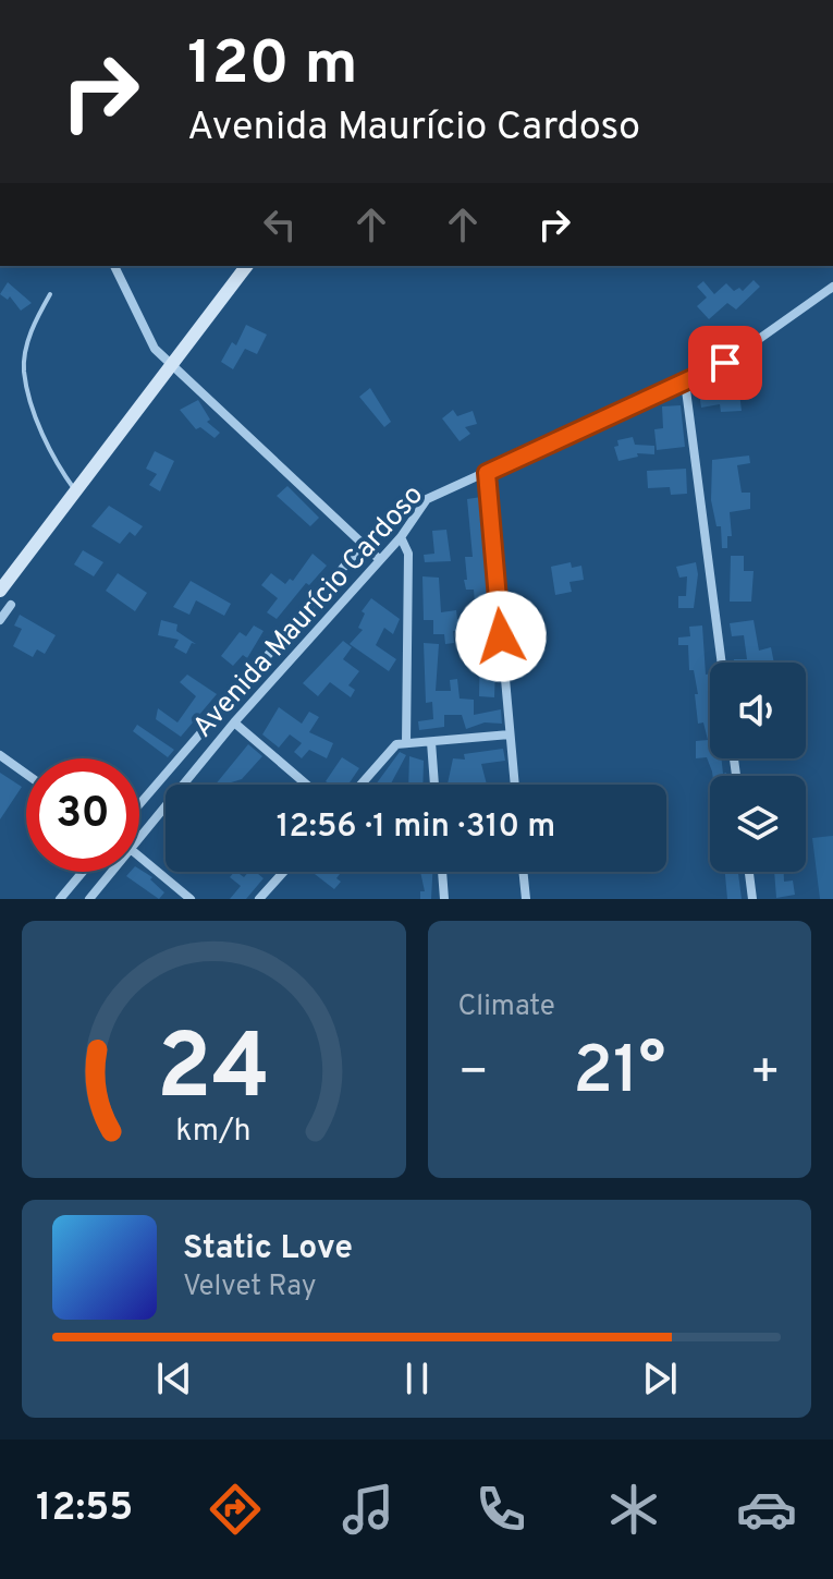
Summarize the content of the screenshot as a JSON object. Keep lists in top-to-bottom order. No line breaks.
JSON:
{"streets":{"street":["Avenida Maurício Cardoso"]},"page":{"turn":["120 m","Avenida Maurício Cardoso"],"limit":"30","trip":"12:56 · 1 min · 310 m","tile":"Climate","heat":["−","21°","+"],"song":["Static Love","Velvet Ray"],"tabs":"12:55","gauge":["24","km/h"]}}
